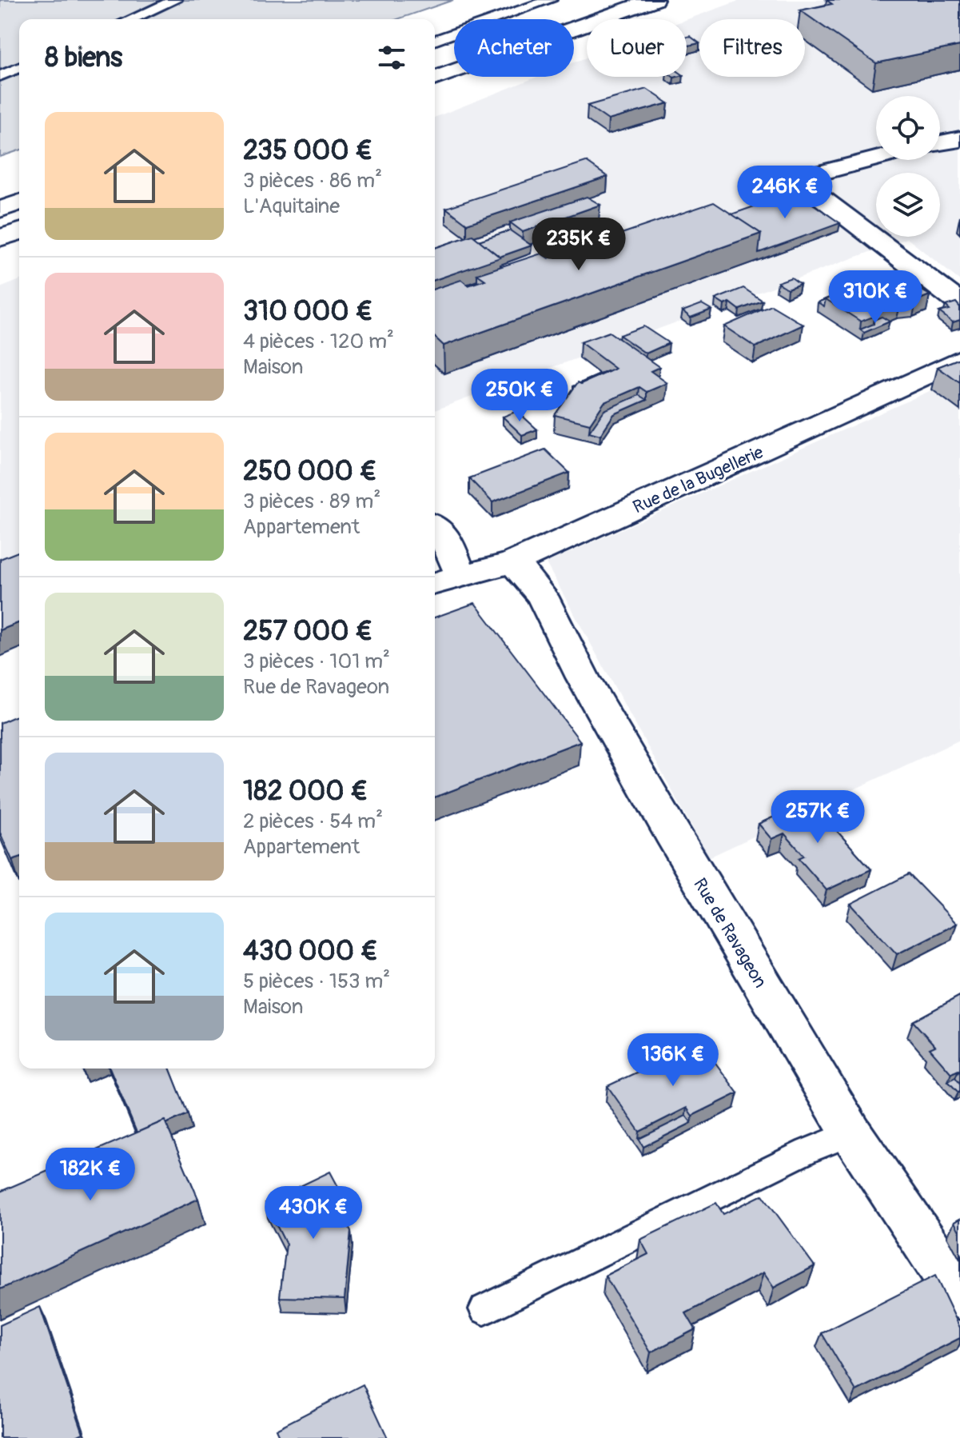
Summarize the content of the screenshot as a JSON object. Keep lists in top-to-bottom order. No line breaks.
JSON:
{"streets":{"main road":["Rue de la Bugellerie","Rue de Ravageon"]},"crossings":[["Rue de la Bugellerie","Rue de Ravageon"]],"page":{"chip":["Acheter","Louer","Filtres"],"heading":"8 biens","list":[{"name":"235 000 €","note":"3 pièces · 86 m² · L'Aquitaine"},{"name":"310 000 €","note":"4 pièces · 120 m² · Maison"},{"name":"250 000 €","note":"3 pièces · 89 m² · Appartement"},{"name":"257 000 €","note":"3 pièces · 101 m² · Rue de Ravageon"},{"name":"182 000 €","note":"2 pièces · 54 m² · Appartement"},{"name":"430 000 €","note":"5 pièces · 153 m² · Maison"}],"price":["246K €","235K €","310K €","250K €","257K €","136K €","182K €","430K €"]}}
